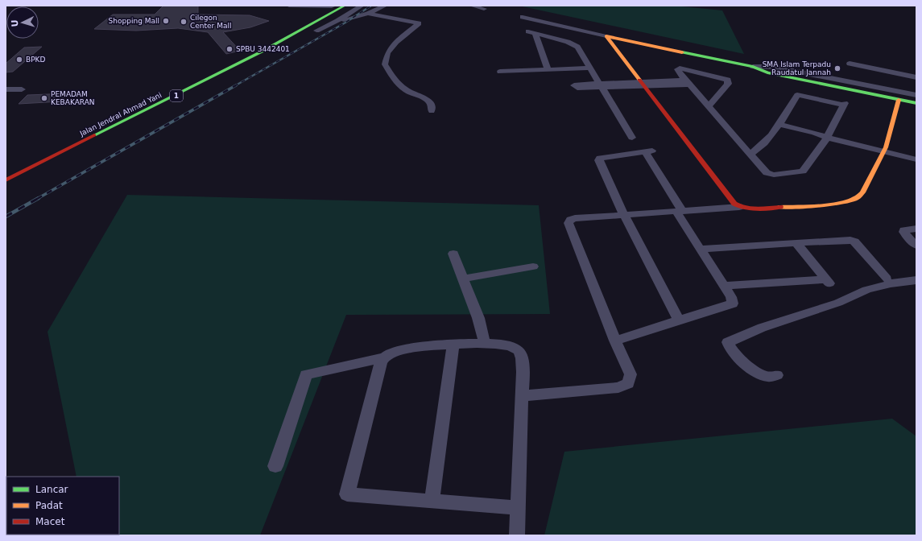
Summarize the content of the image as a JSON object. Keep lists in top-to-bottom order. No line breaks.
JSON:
{"streets":{"main road":["1","Jalan Jendral Ahmad Yani"]},"places":["Shopping Mall","Cilegon Center Mall","SPBU 3442401","BPKD","SMA Islam Terpadu Raudatul Jannah","PEMADAM KEBAKARAN"],"legend":["Lancar","Padat","Macet"],"north":"left"}
